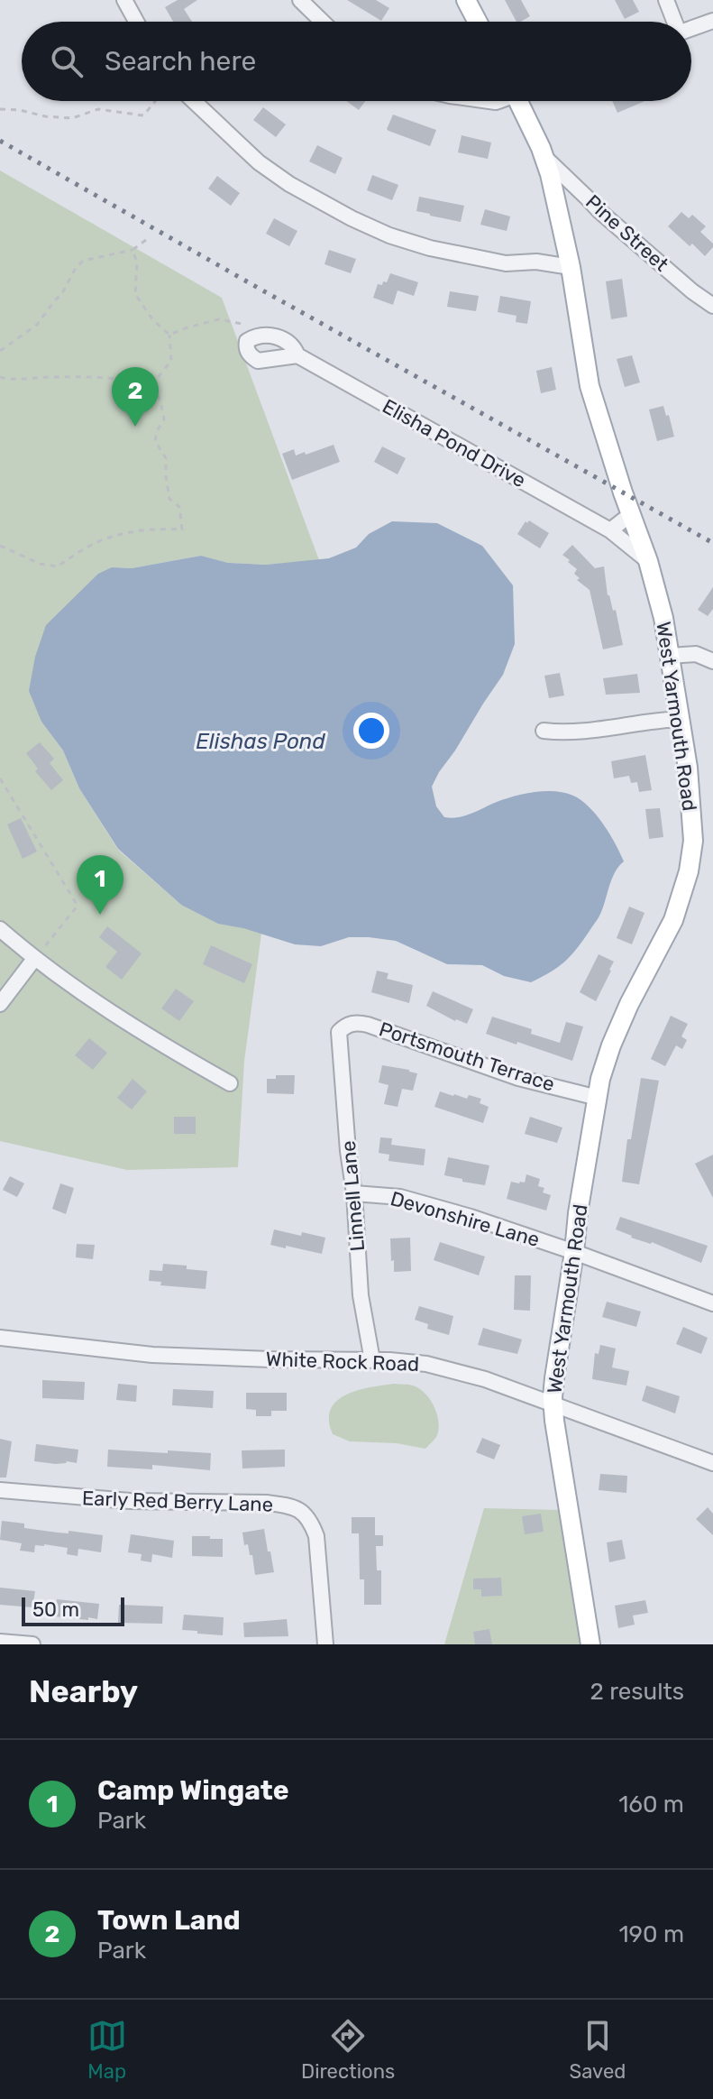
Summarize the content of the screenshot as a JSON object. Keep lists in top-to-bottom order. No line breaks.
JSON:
{"streets":{"main road":["West Yarmouth Road"],"street":["Pine Street","Elisha Pond Drive","Portsmouth Terrace","Linnell Lane","Devonshire Lane","White Rock Road","Early Red Berry Lane"]},"crossings":[["Pine Street","West Yarmouth Road"],["Elisha Pond Drive","West Yarmouth Road"],["West Yarmouth Road","Portsmouth Terrace"],["West Yarmouth Road","Devonshire Lane"],["West Yarmouth Road","White Rock Road"],["Portsmouth Terrace","Linnell Lane"],["Linnell Lane","Devonshire Lane"],["Linnell Lane","White Rock Road"]],"water":["Elishas Pond"],"scale_bar":"50 m","page":{"search":"Search here","pins":["2","1"],"scale":"50 m","heading":["Nearby","2 results"],"list":[{"mark":"1","name":"Camp Wingate","note":"Park","value":"160 m"},{"mark":"2","name":"Town Land","note":"Park","value":"190 m"}],"nav":["Map","Directions","Saved"]}}
